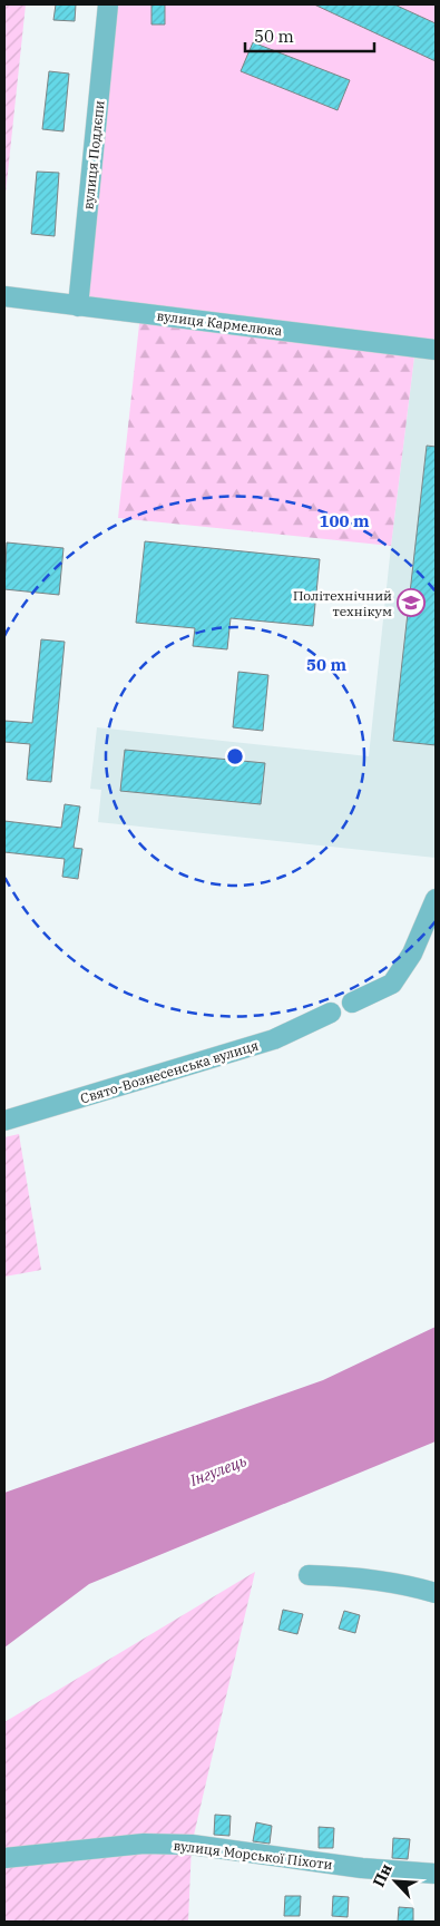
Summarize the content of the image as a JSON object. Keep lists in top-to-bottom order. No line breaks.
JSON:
{"streets":{"street":["вулиця Подлєпи","вулиця Кармелюка","Свято-Вознесенська вулиця","вулиця Морської Піхоти"]},"crossings":[["вулиця Подлєпи","вулиця Кармелюка"]],"water":["Інгулець"],"places":{"school or university":["Політехнічний технікум"]},"scale_bar":"50 m","north":"top left","rings":["100 m","50 m"]}
